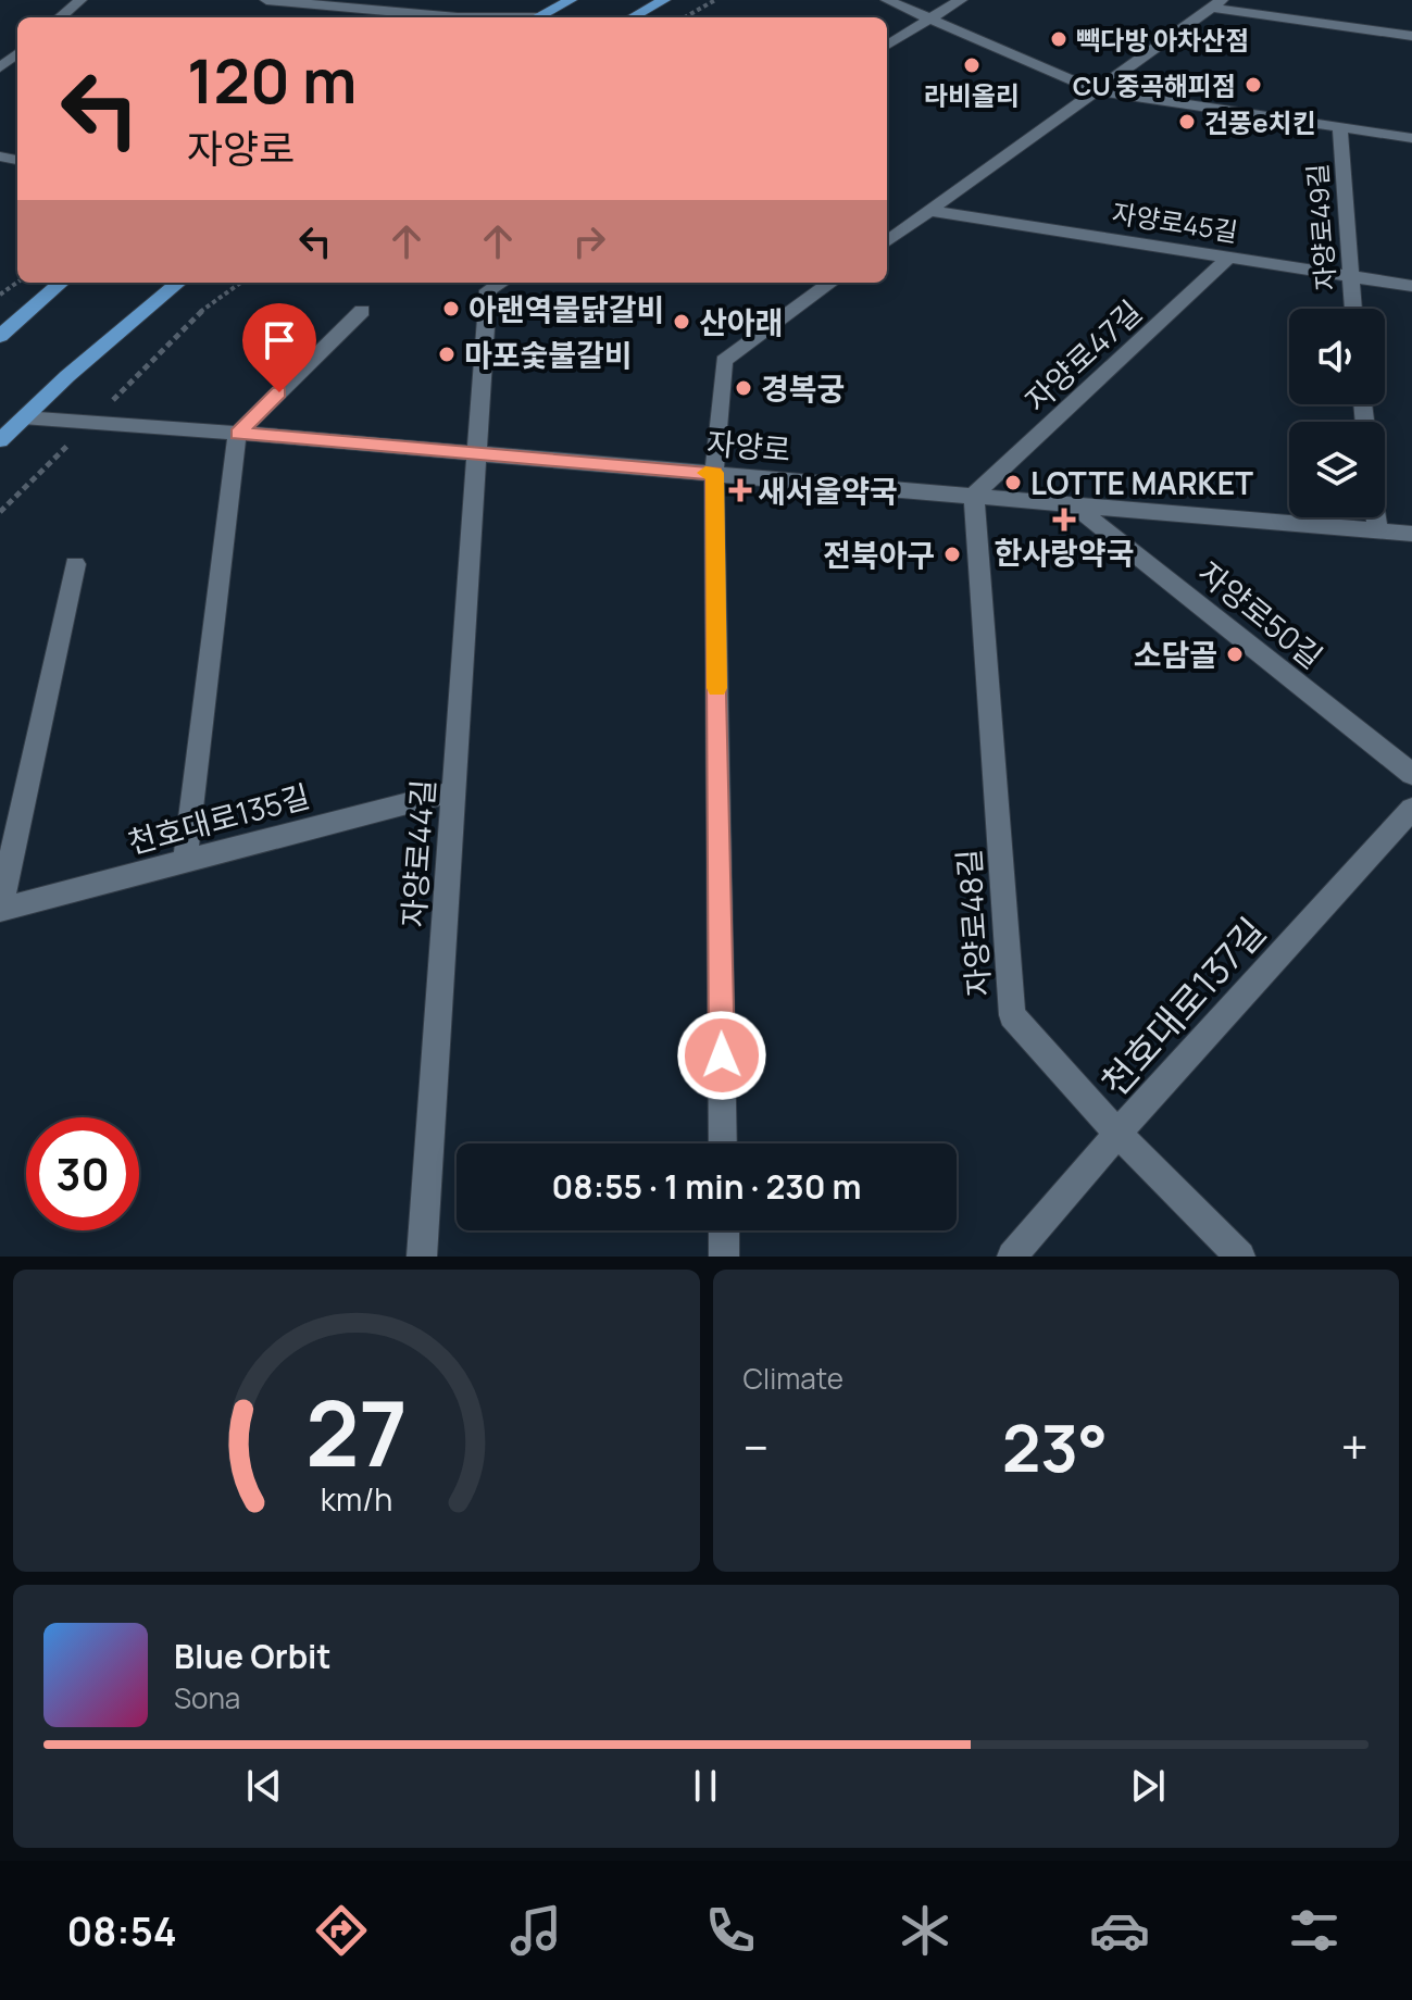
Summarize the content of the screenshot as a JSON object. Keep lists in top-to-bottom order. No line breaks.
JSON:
{"streets":{"main road":["자양로"],"street":["자양로45길","자양로49길","자양로47길","자양로50길","천호대로135길","자양로44길","자양로48길","천호대로137길"]},"crossings":[["자양로45길","자양로49길"],["자양로45길","자양로47길"],["자양로47길","자양로"],["자양로47길","자양로48길"],["자양로","자양로50길"],["자양로","자양로44길"],["자양로","자양로48길"],["천호대로135길","자양로44길"],["자양로48길","천호대로137길"]],"places":{"other":["빽다방 아차산점","라비올리","CU 중곡해피점","건풍e치킨","아랜역물닭갈비","산아래","마포숯불갈비","경복궁","LOTTE MARKET","전북아구","소담골"],"health":["새서울약국","한사랑약국"]},"page":{"turn":["120 m","자양로"],"limit":"30","trip":"08:55 · 1 min · 230 m","tile":"Climate","heat":["−","23°","+"],"song":["Blue Orbit","Sona"],"tabs":"08:54","gauge":["27","km/h"]}}
